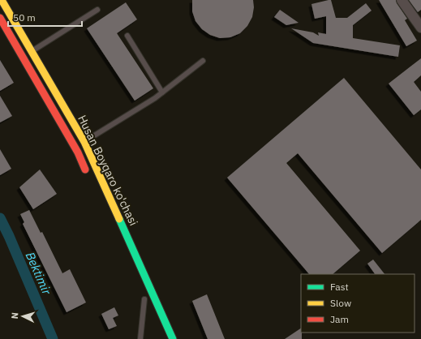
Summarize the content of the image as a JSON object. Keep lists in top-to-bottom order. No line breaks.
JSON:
{"streets":{"main road":["Husan Boyqaro ko'chasi"]},"water":["Bektimir"],"legend":["Fast","Slow","Jam"],"scale_bar":"50 m","north":"left"}
